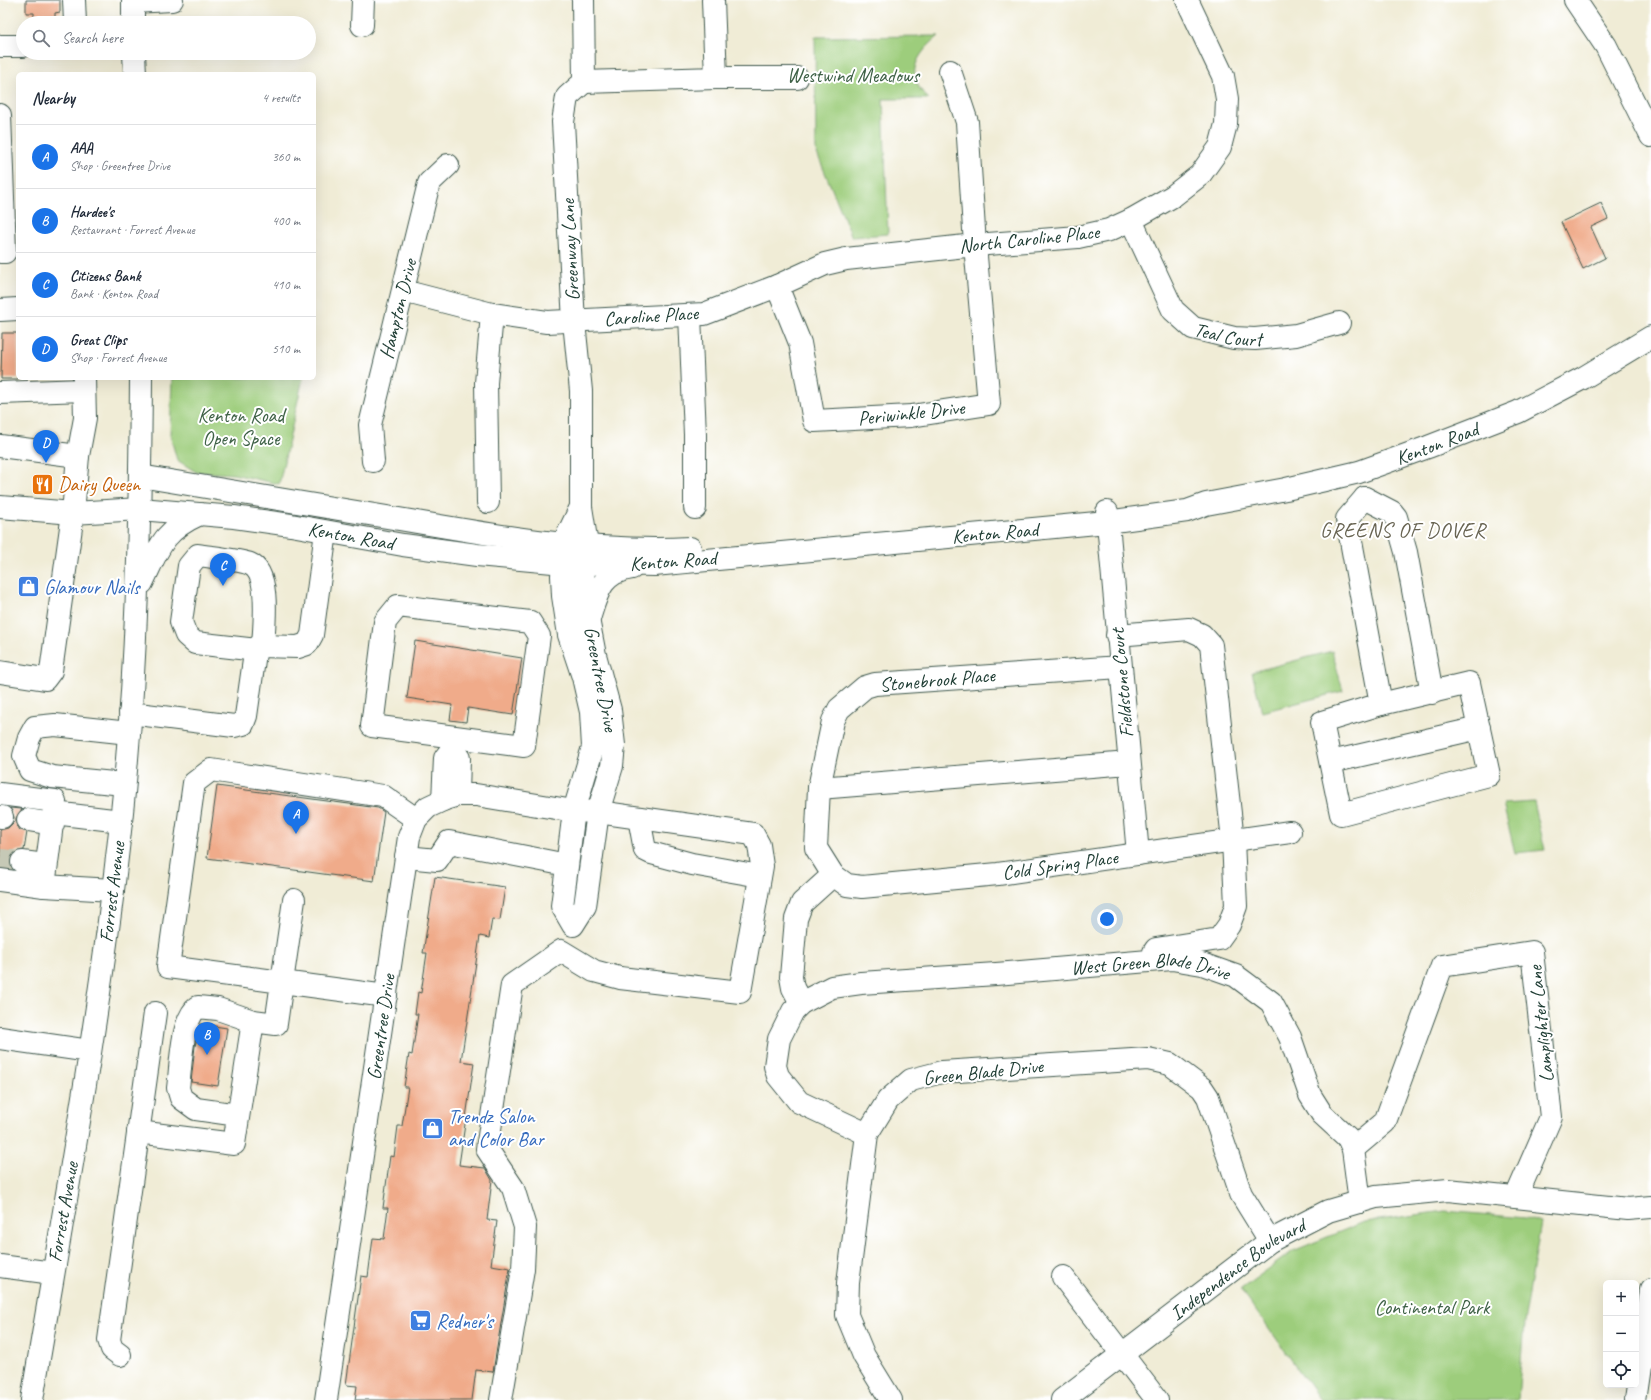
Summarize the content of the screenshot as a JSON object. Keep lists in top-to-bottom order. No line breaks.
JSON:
{"streets":{"main road":["North Caroline Place","Greenway Lane","Hampton Drive","Caroline Place","Teal Court","Periwinkle Drive","Kenton Road","Greentree Drive","Stonebrook Place","Fieldstone Court","Cold Spring Place","Forrest Avenue","West Green Blade Drive","Lamplighter Lane","Green Blade Drive","Independence Boulevard"]},"crossings":[["North Caroline Place","Caroline Place"],["North Caroline Place","Teal Court"],["North Caroline Place","Periwinkle Drive"],["Greenway Lane","Caroline Place"],["Greenway Lane","Kenton Road"],["Greenway Lane","Greentree Drive"],["Hampton Drive","Caroline Place"],["Caroline Place","Periwinkle Drive"],["Kenton Road","Greentree Drive"],["Kenton Road","Fieldstone Court"],["Kenton Road","Forrest Avenue"],["Stonebrook Place","Fieldstone Court"],["Stonebrook Place","Cold Spring Place"],["Fieldstone Court","Cold Spring Place"],["West Green Blade Drive","Lamplighter Lane"],["West Green Blade Drive","Independence Boulevard"],["Lamplighter Lane","Independence Boulevard"],["Green Blade Drive","Independence Boulevard"]],"districts":["GREENS OF DOVER"],"parks":["Westwind Meadows","Kenton Road Open Space","Continental Park"],"places":{"restaurant":["Dairy Queen"],"shop":["Glamour Nails","Trendz Salon and Color Bar"],"supermarket":["Redner's"]},"page":{"search":"Search here","heading":["Nearby","4 results"],"list":[{"mark":"A","name":"AAA","note":"Shop · Greentree Drive","value":"360 m"},{"mark":"B","name":"Hardee's","note":"Restaurant · Forrest Avenue","value":"400 m"},{"mark":"C","name":"Citizens Bank","note":"Bank · Kenton Road","value":"410 m"},{"mark":"D","name":"Great Clips","note":"Shop · Forrest Avenue","value":"510 m"}],"pins":["D","C","A","B"],"map_buttons":["+","−"]}}
